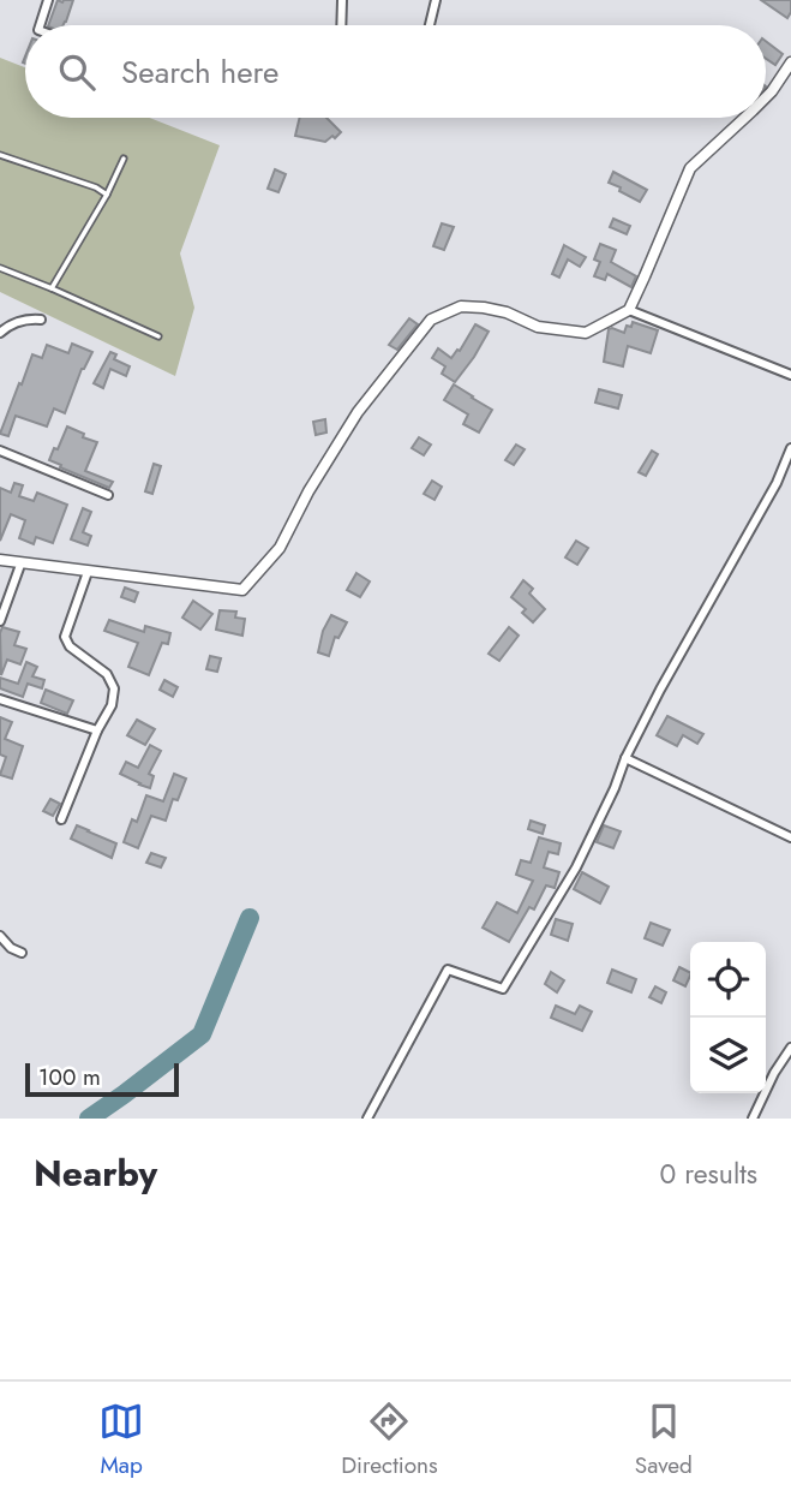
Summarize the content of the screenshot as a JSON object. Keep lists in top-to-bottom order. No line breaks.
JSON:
{"scale_bar":"100 m","page":{"search":"Search here","scale":"100 m","heading":["Nearby","0 results"],"nav":["Map","Directions","Saved"]}}
